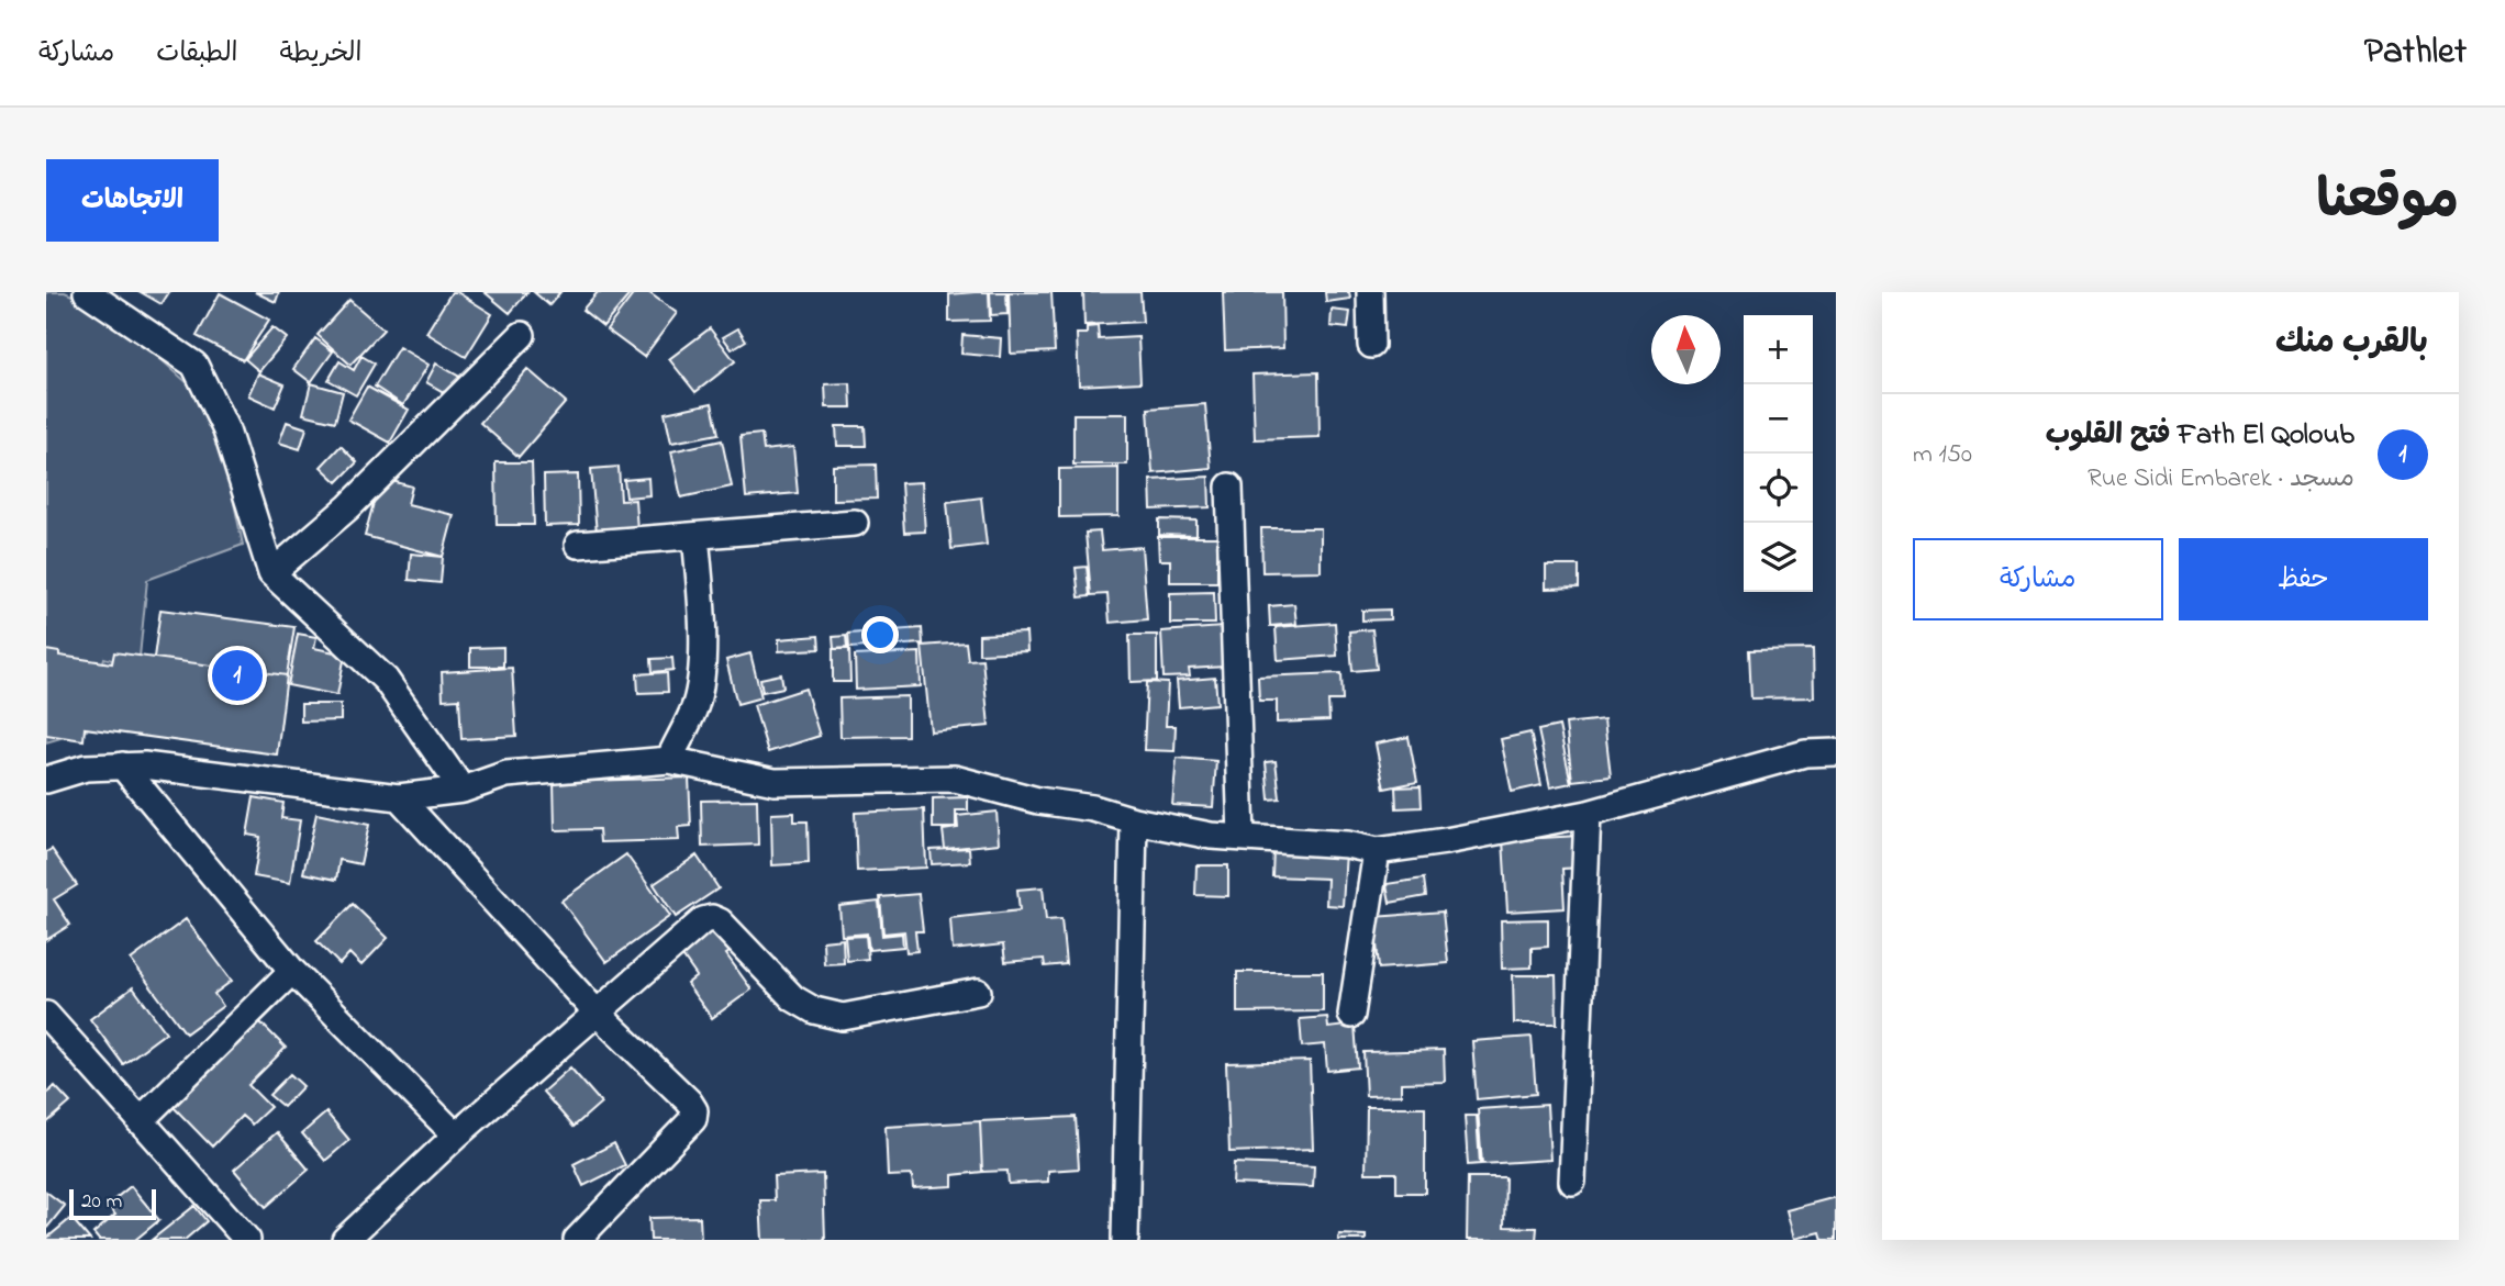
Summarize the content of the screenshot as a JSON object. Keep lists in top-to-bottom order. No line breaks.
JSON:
{"scale_bar":"20 m","north":"top","page":{"header":"Pathlet","nav":["الخريطة","الطبقات","مشاركة"],"title":"موقعنا","buttons":["الاتجاهات",["حفظ","مشاركة"]],"heading":"بالقرب منك","map_buttons":["+","−"],"list":[{"mark":"1","name":"Fath El Qoloub فتح القلوب","note":"مسجد · Rue Sidi Embarek","value":"150 m"}],"pins":"1","scale":"20 m"}}
